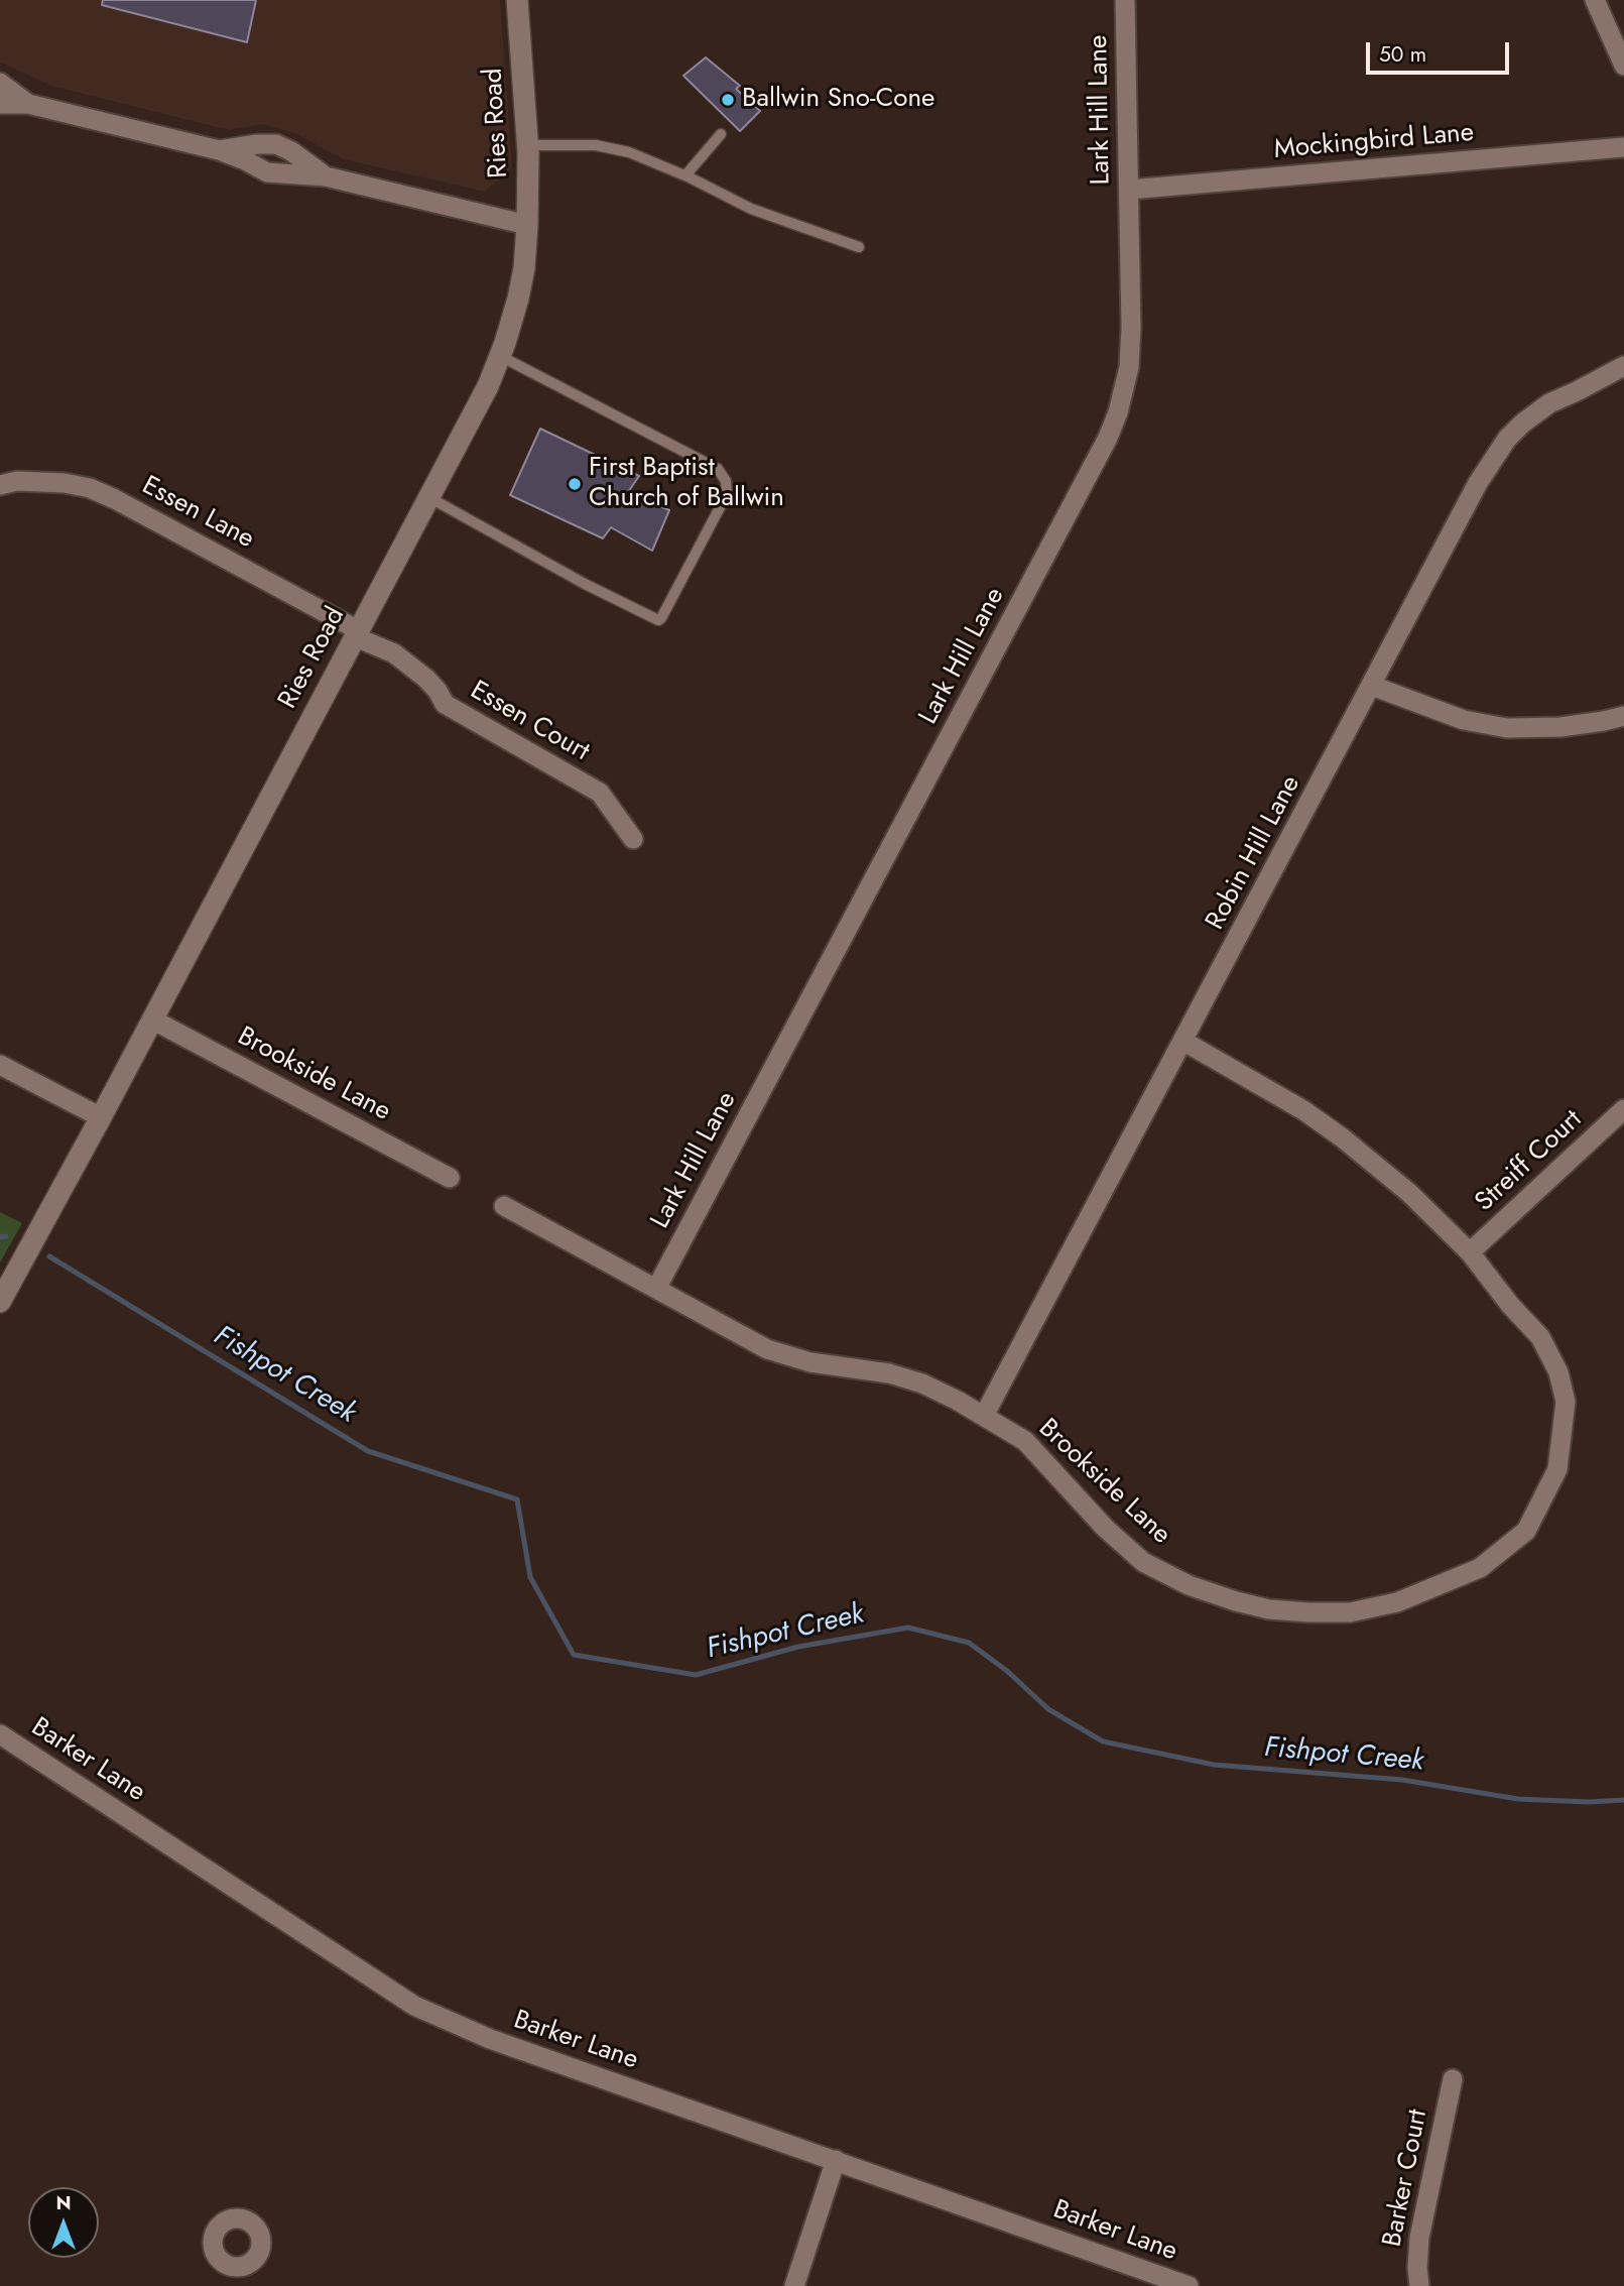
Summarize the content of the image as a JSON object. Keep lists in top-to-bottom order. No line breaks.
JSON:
{"streets":{"street":["Lark Hill Lane","Ries Road","Mockingbird Lane","Essen Lane","Essen Court","Robin Hill Lane","Brookside Lane","Streiff Court","Barker Lane","Barker Court"]},"crossings":[["Lark Hill Lane","Mockingbird Lane"],["Lark Hill Lane","Brookside Lane"],["Ries Road","Essen Lane"],["Ries Road","Essen Court"],["Ries Road","Brookside Lane"],["Essen Lane","Essen Court"],["Robin Hill Lane","Brookside Lane"],["Brookside Lane","Streiff Court"]],"water":["Fishpot Creek"],"places":["Ballwin Sno-Cone","First Baptist Church of Ballwin"],"scale_bar":"50 m","north":"top"}
